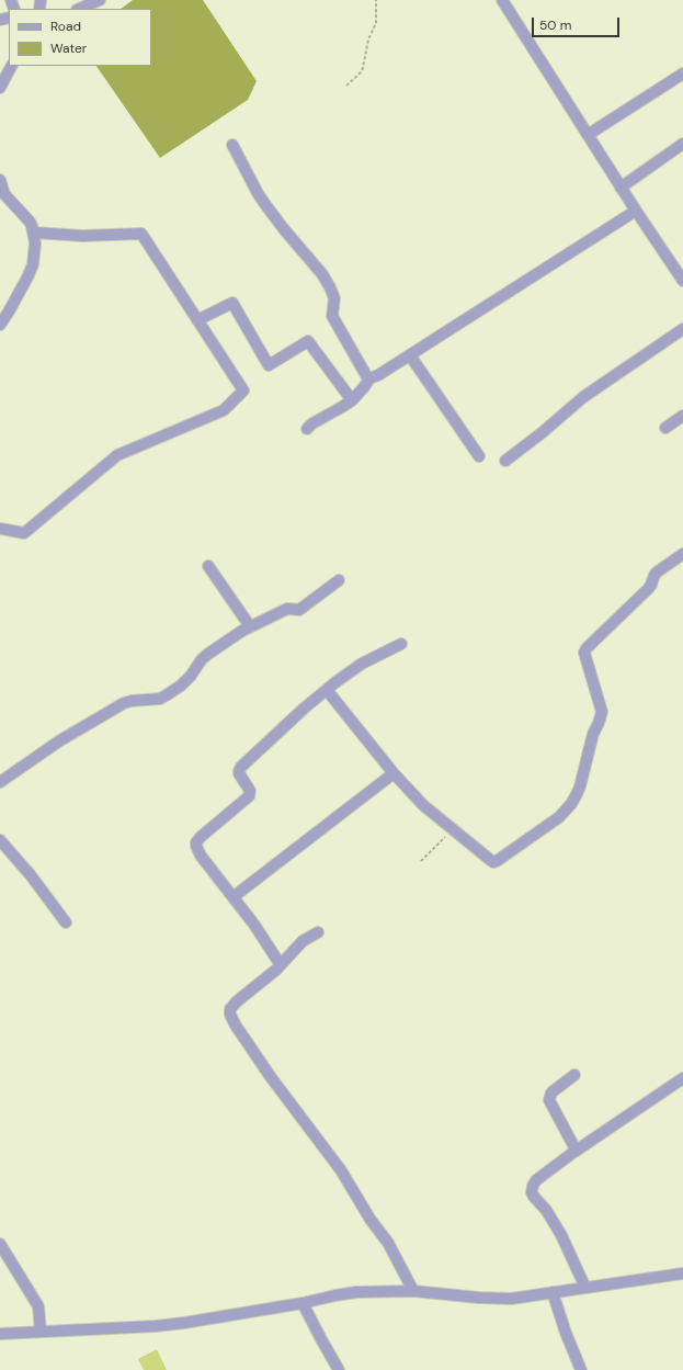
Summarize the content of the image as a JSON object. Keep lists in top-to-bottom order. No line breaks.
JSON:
{"legend":["Road","Water"],"scale_bar":"50 m"}
